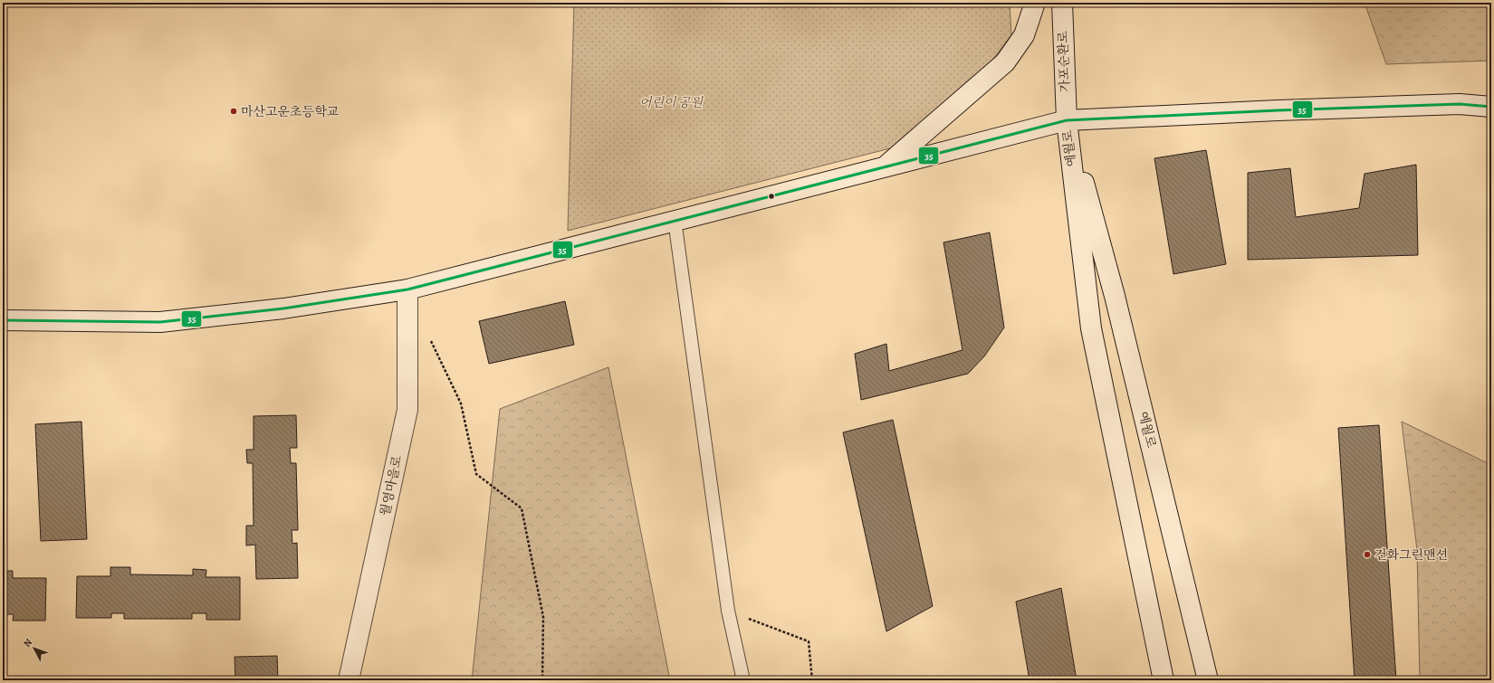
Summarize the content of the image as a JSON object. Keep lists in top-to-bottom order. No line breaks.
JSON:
{"streets":{"main road":["가포순환로","예월로","월영마을로"]},"crossings":[["가포순환로","예월로"]],"parks":["어린이 공원"],"places":["마산고운초등학교","건화그린맨션"],"lines":["transit line 35"],"north":"top left"}
